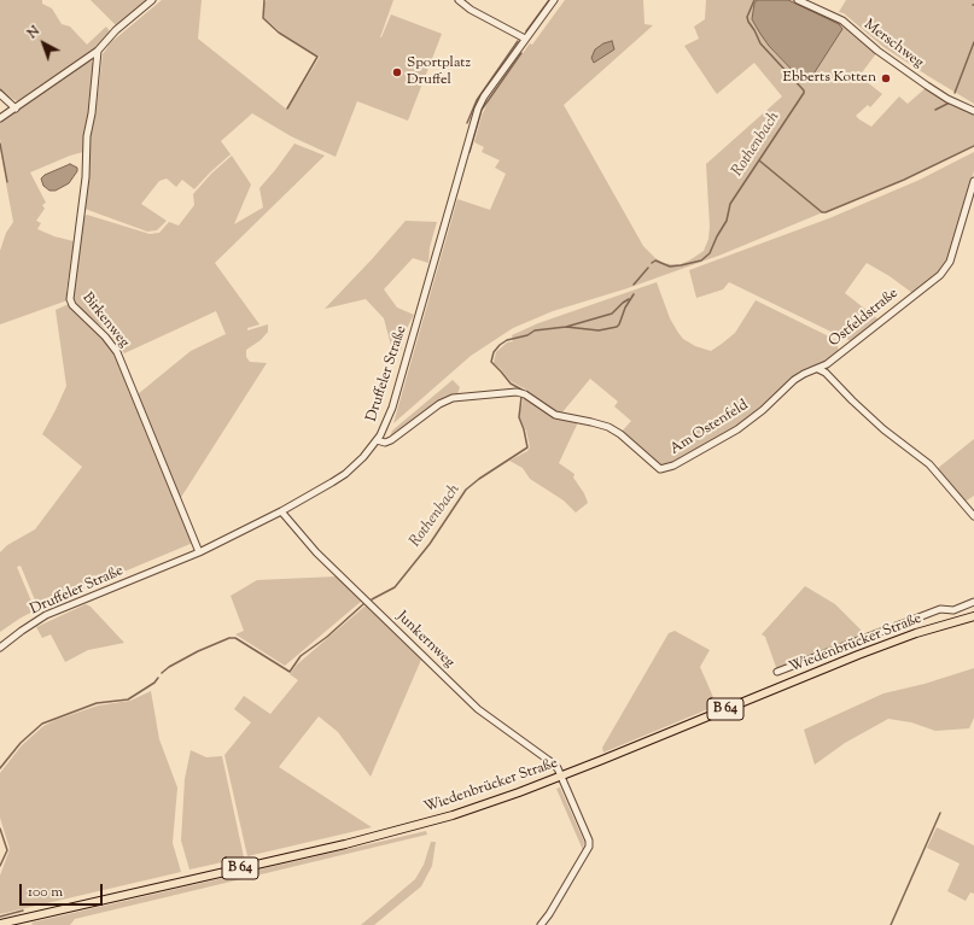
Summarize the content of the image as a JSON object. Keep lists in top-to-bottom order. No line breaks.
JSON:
{"streets":{"main road":["Wiedenbrücker Straße","B 64"],"street":["Merschweg","Ostfeldstraße","Birkenweg","Druffeler Straße","Am Ostenfeld","Junkernweg"]},"crossings":[["Ostfeldstraße","Am Ostenfeld"],["Birkenweg","Druffeler Straße"],["Druffeler Straße","Am Ostenfeld"],["Druffeler Straße","Junkernweg"],["Junkernweg","Wiedenbrücker Straße"]],"water":["Rothenbach"],"places":["Sportplatz Druffel","Ebberts Kotten"],"scale_bar":"100 m","north":"top left"}
